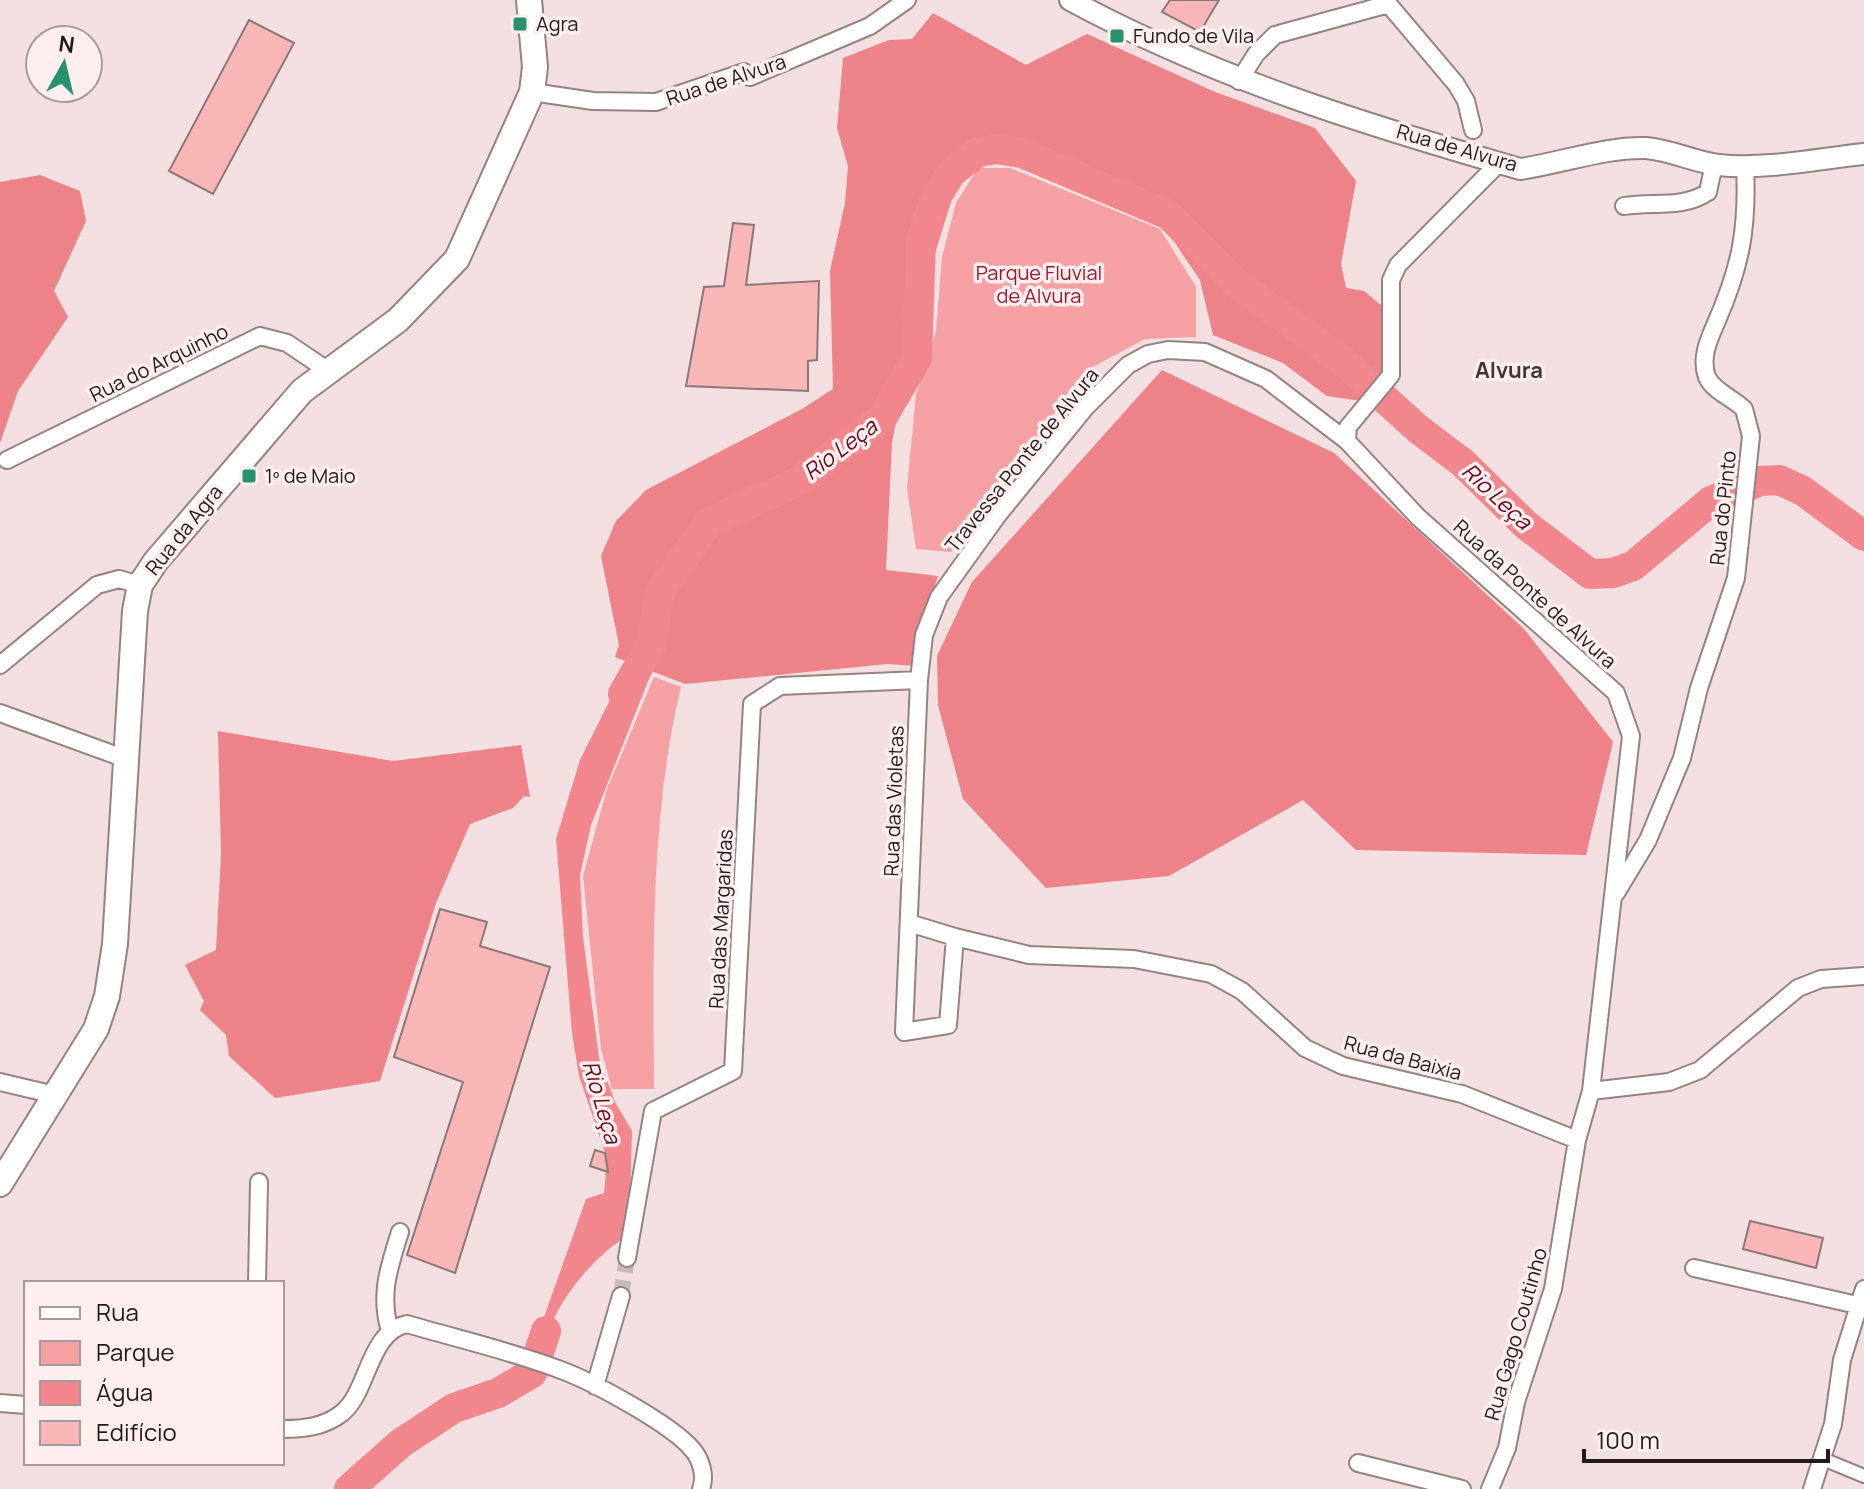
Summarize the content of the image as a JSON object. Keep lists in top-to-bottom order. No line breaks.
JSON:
{"streets":{"main road":["Rua da Agra"],"street":["Rua de Alvura","Rua do Arquinho","Travessa Ponte de Alvura","Rua do Pinto","Rua da Ponte de Alvura","Rua das Violetas","Rua das Margaridas","Rua da Baixia","Rua Gago Coutinho"]},"crossings":[["Rua de Alvura","Rua do Pinto"],["Rua de Alvura","Rua da Agra"],["Rua do Arquinho","Rua da Agra"],["Travessa Ponte de Alvura","Rua da Ponte de Alvura"],["Travessa Ponte de Alvura","Rua das Violetas"],["Travessa Ponte de Alvura","Rua das Margaridas"],["Rua do Pinto","Rua da Ponte de Alvura"],["Rua da Ponte de Alvura","Rua da Baixia"],["Rua da Ponte de Alvura","Rua Gago Coutinho"],["Rua das Violetas","Rua das Margaridas"],["Rua das Violetas","Rua da Baixia"],["Rua da Baixia","Rua Gago Coutinho"]],"districts":["Alvura"],"water":["Rio Leça"],"parks":["Parque Fluvial de Alvura"],"places":{"transit":["Agra","Fundo de Vila","1º de Maio"]},"legend":["Rua","Parque","Água","Edifício"],"scale_bar":"100 m","north":"top"}
